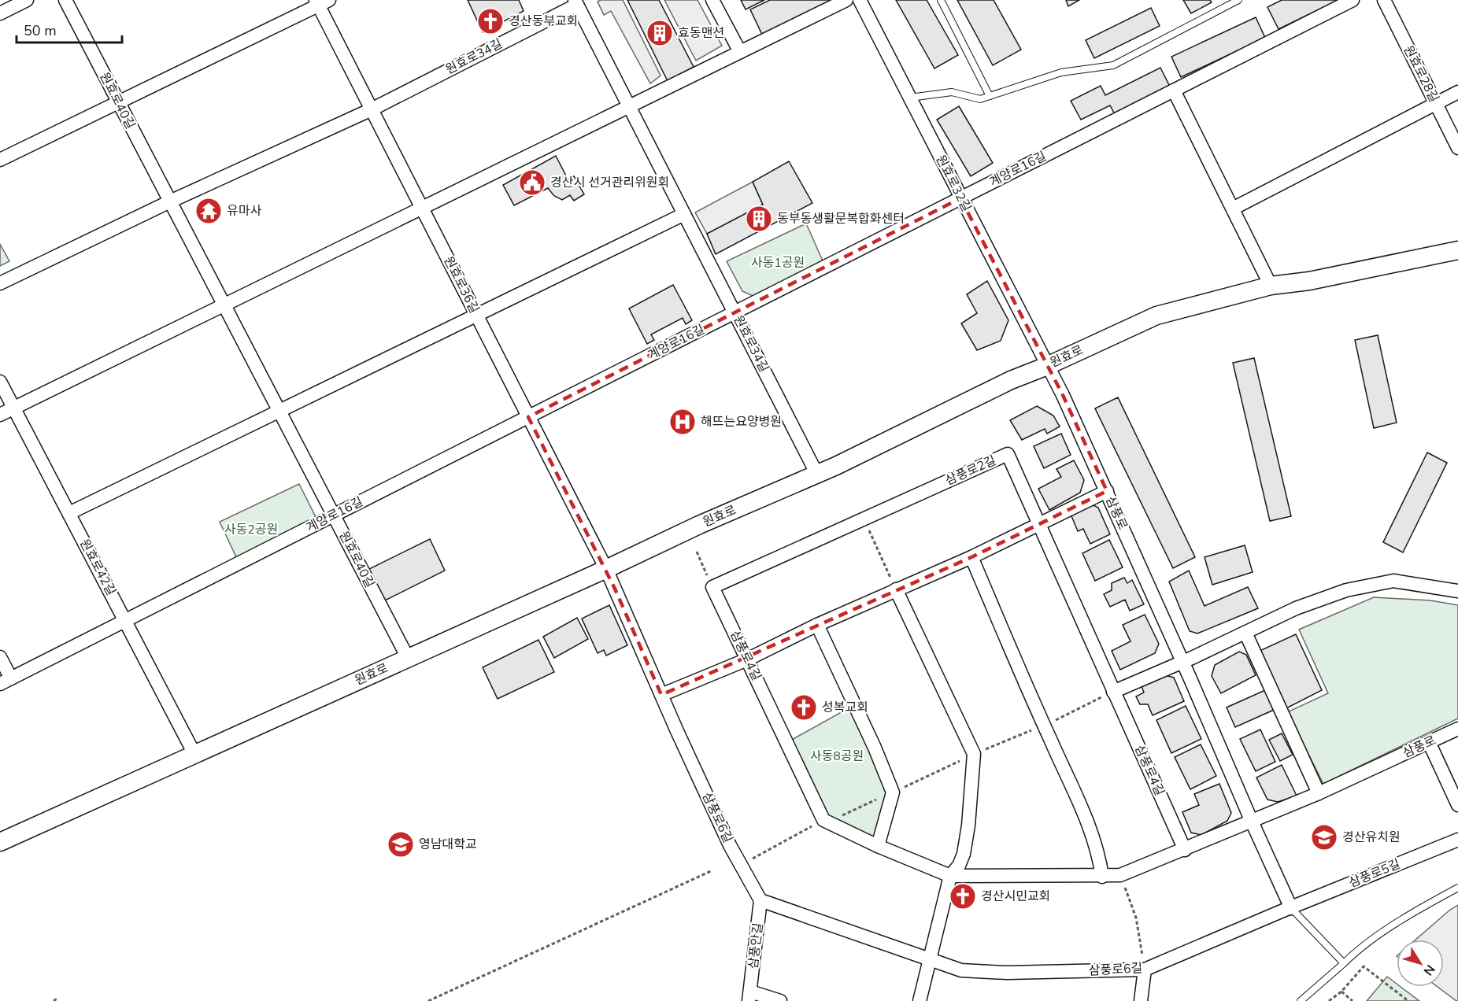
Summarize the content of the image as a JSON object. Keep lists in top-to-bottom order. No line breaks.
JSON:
{"streets":{"main road":["원효로"],"street":["원효로34길","원효로28길","원효로40길","계양로16길","원효로32길","원효로36길","삼풍로2길","삼풍로","원효로42길","삼풍로4길","삼풍로6길","삼풍로5길","삼풍안길"]},"crossings":[["원효로34길","계양로16길"],["원효로34길","원효로36길"],["원효로34길","원효로"],["원효로40길","계양로16길"],["원효로40길","원효로"],["계양로16길","원효로32길"],["계양로16길","원효로36길"],["계양로16길","원효로42길"],["원효로32길","원효로"],["원효로32길","삼풍로"],["원효로36길","원효로"],["원효로36길","삼풍로6길"],["원효로","삼풍로"],["원효로","원효로42길"],["원효로","삼풍로6길"],["삼풍로2길","삼풍로4길"],["삼풍로","삼풍로6길"],["삼풍로","삼풍로5길"],["삼풍로6길","삼풍로5길"],["삼풍로6길","삼풍안길"]],"parks":["사동1공원","사동2공원","사동8공원"],"places":{"church":["경산동부교회","성복교회","경산시민교회"],"building":["효동맨션","동부동생활문복합화센터"],"public building":["경산시 선거관리위원회"],"temple":["유마사"],"hospital":["해뜨는요양병원"],"school or university":["경산유치원","영남대학교"]},"scale_bar":"50 m","north":"bottom right"}
